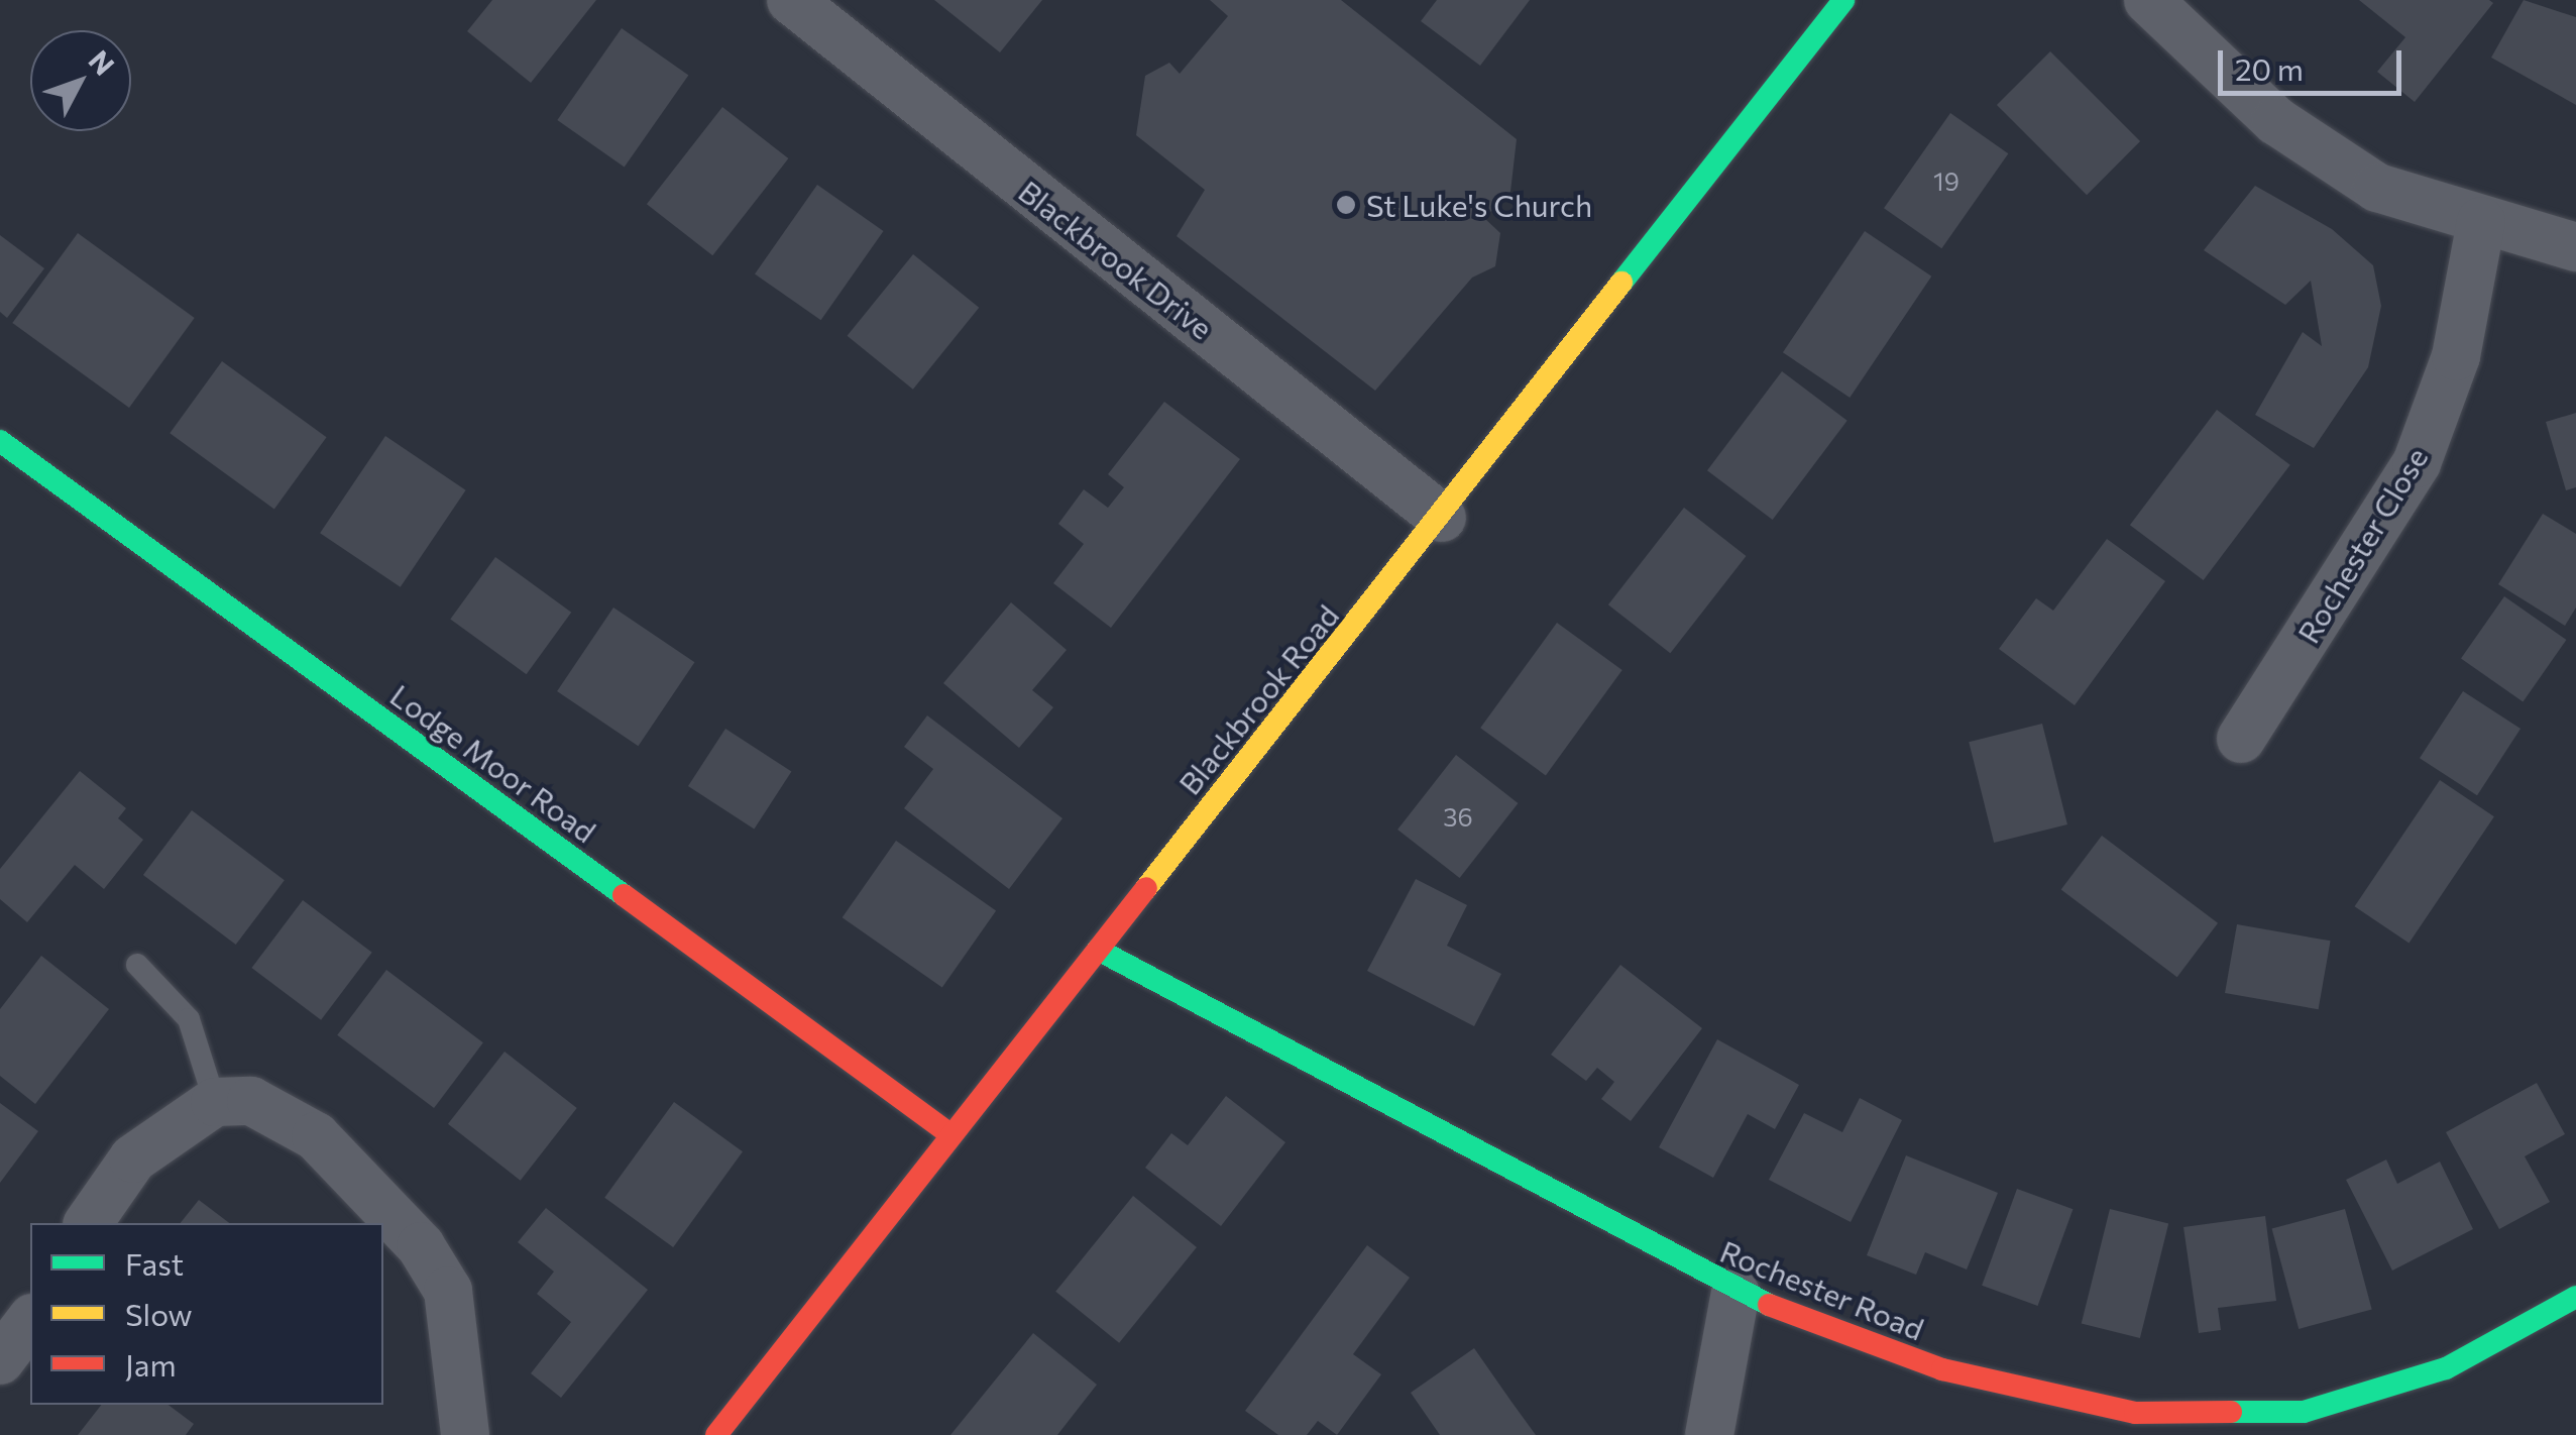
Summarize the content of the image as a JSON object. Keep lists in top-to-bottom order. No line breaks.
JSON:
{"streets":{"street":["Blackbrook Drive","Rochester Close","Blackbrook Road","Lodge Moor Road","Rochester Road"]},"crossings":[["Blackbrook Drive","Blackbrook Road"],["Blackbrook Road","Lodge Moor Road"],["Blackbrook Road","Rochester Road"]],"places":["St Luke's Church"],"house_numbers":["19","36"],"legend":["Fast","Slow","Jam"],"scale_bar":"20 m","north":"top right"}
